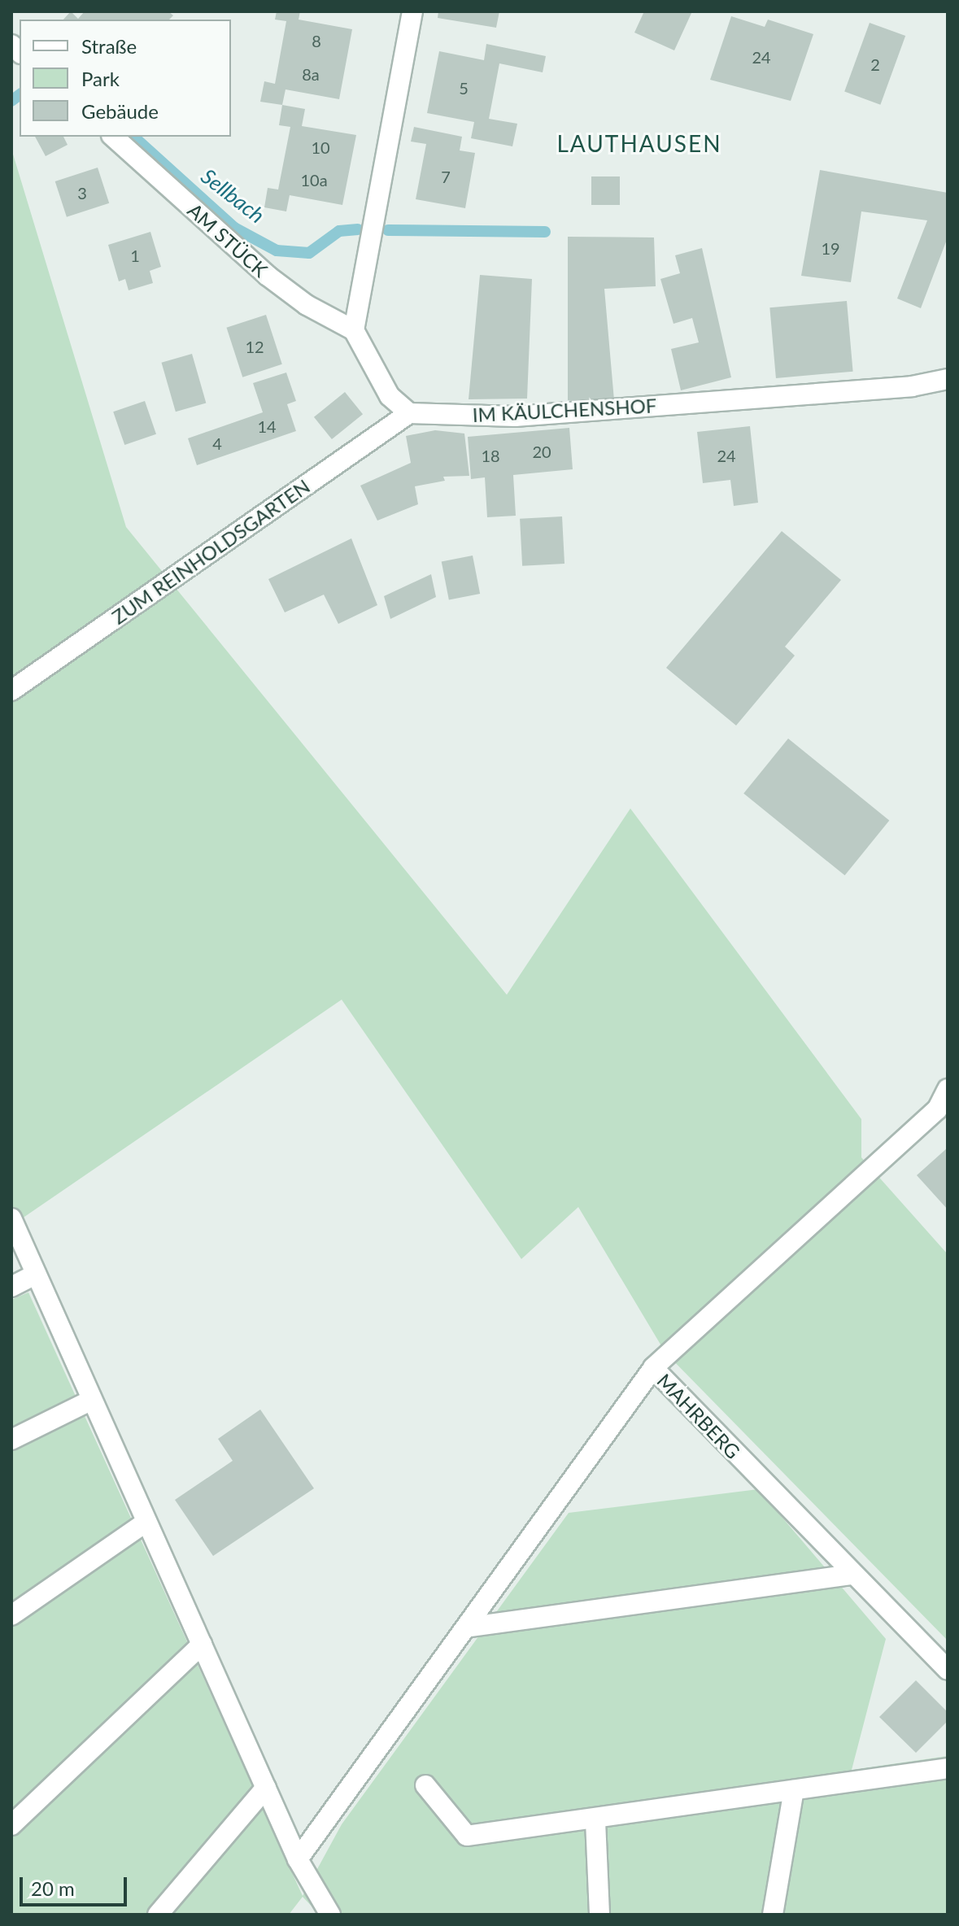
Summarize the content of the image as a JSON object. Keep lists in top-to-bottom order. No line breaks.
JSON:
{"streets":{"street":["AM STÜCK","IM KÄULCHENSHOF","ZUM REINHOLDSGARTEN","MAHRBERG"]},"crossings":[["IM KÄULCHENSHOF","ZUM REINHOLDSGARTEN"]],"districts":["LAUTHAUSEN"],"water":["Sellbach"],"house_numbers":["8","24","2","8a","5","10","7","10a","3","19","1","12","14","4","20","18","24"],"legend":["Straße","Park","Gebäude"],"scale_bar":"20 m"}
